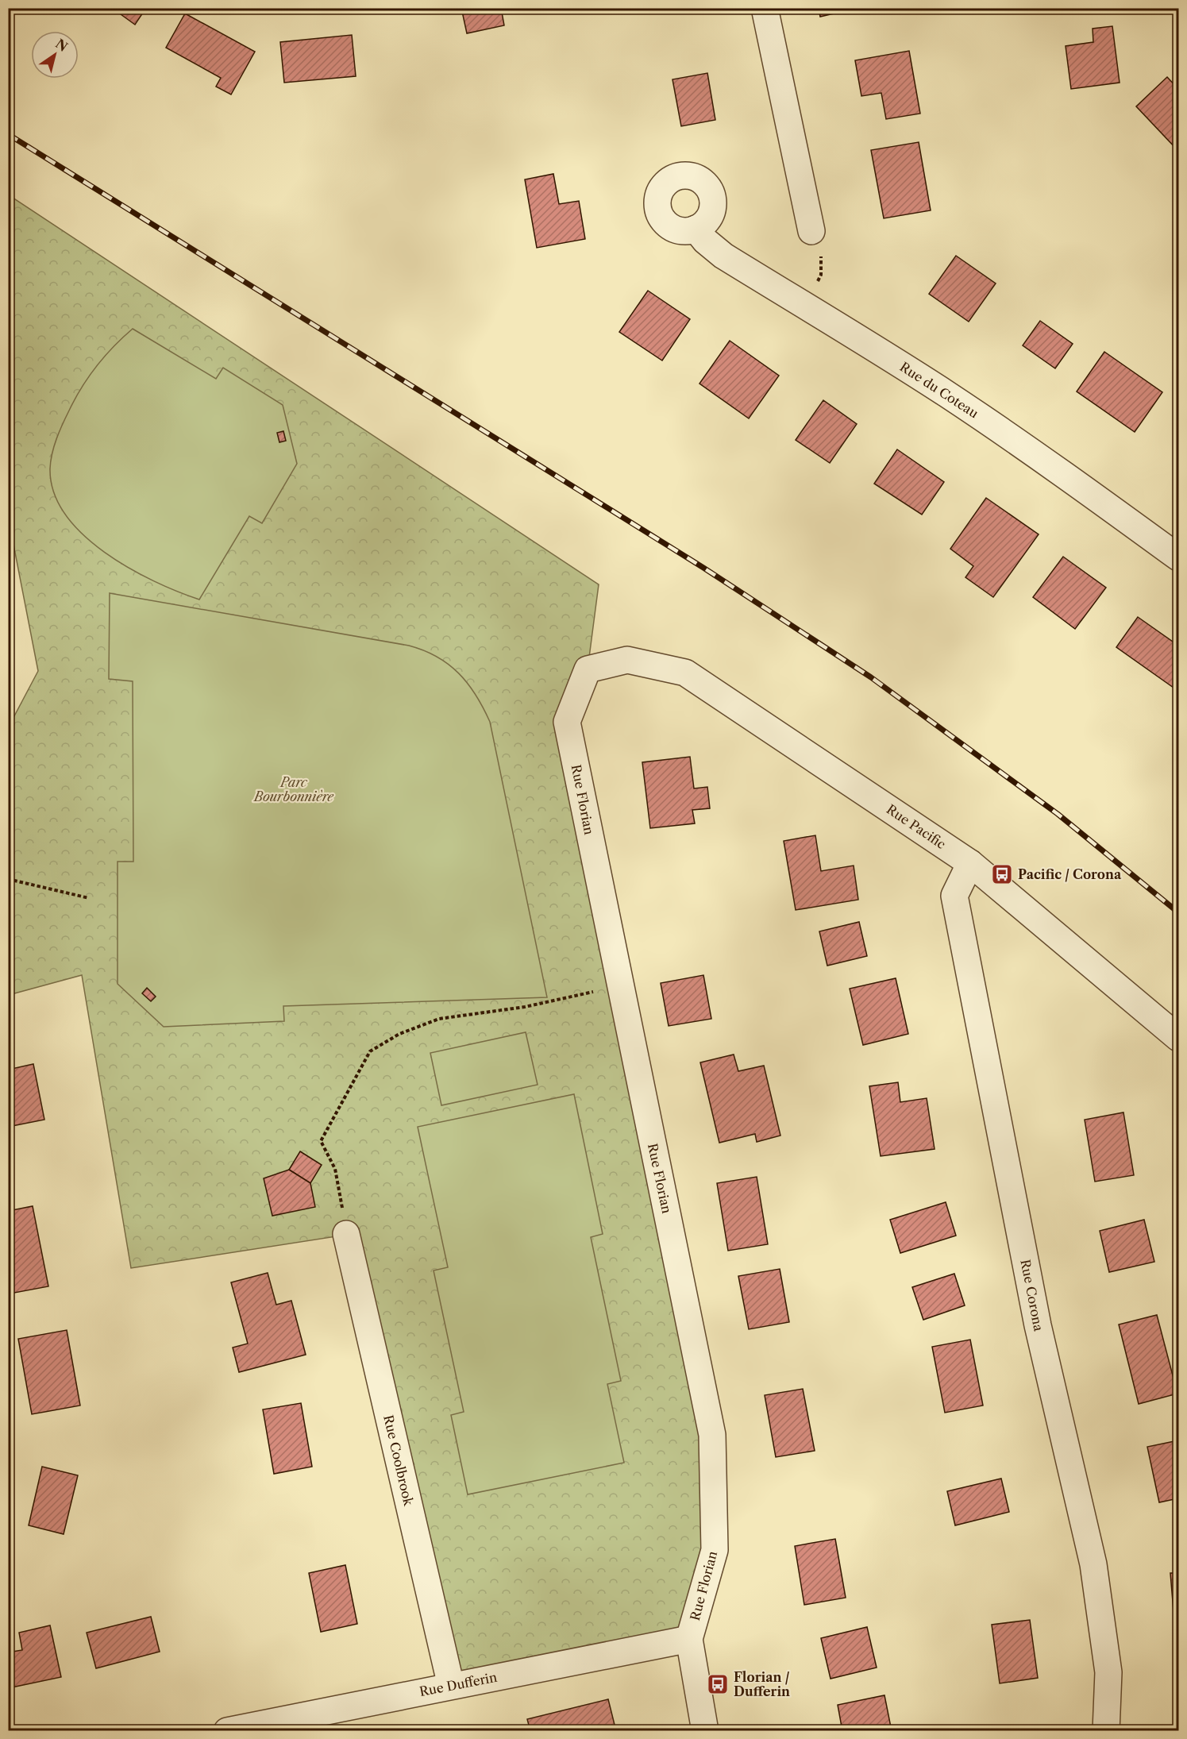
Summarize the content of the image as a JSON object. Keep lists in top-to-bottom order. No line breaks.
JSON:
{"streets":{"street":["Rue du Coteau","Rue Florian","Rue Pacific","Rue Corona","Rue Coolbrook","Rue Dufferin"]},"crossings":[["Rue Florian","Rue Pacific"],["Rue Florian","Rue Dufferin"],["Rue Pacific","Rue Corona"],["Rue Coolbrook","Rue Dufferin"]],"parks":["Parc Bourbonnière"],"places":{"bus stop":["Pacific / Corona","Florian / Dufferin"]},"north":"top right"}
